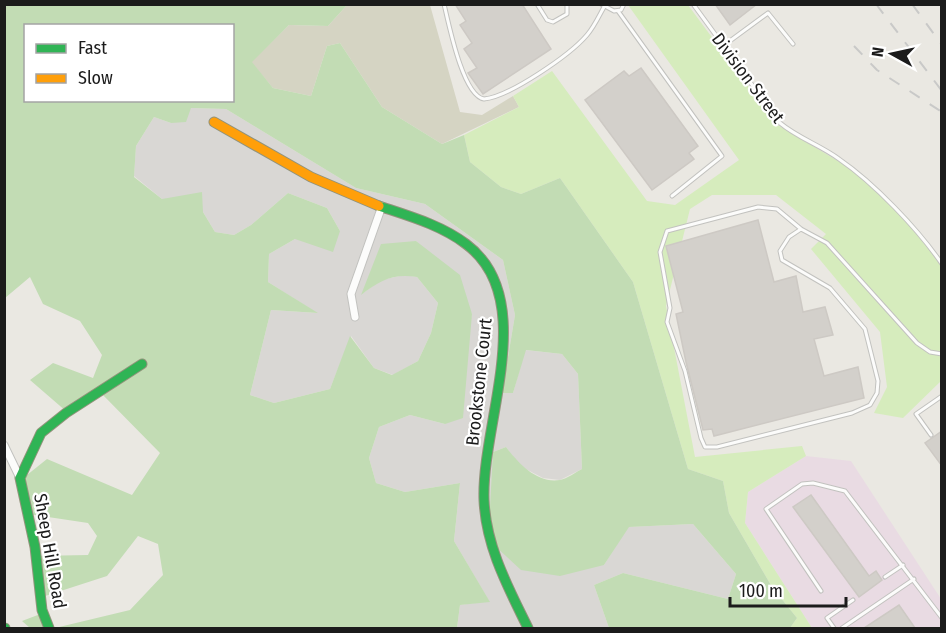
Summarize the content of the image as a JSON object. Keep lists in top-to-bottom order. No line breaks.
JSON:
{"streets":{"street":["Brookstone Court","Sheep Hill Road"],"lane":["Division Street"]},"legend":["Fast","Slow"],"scale_bar":"100 m","north":"left"}
